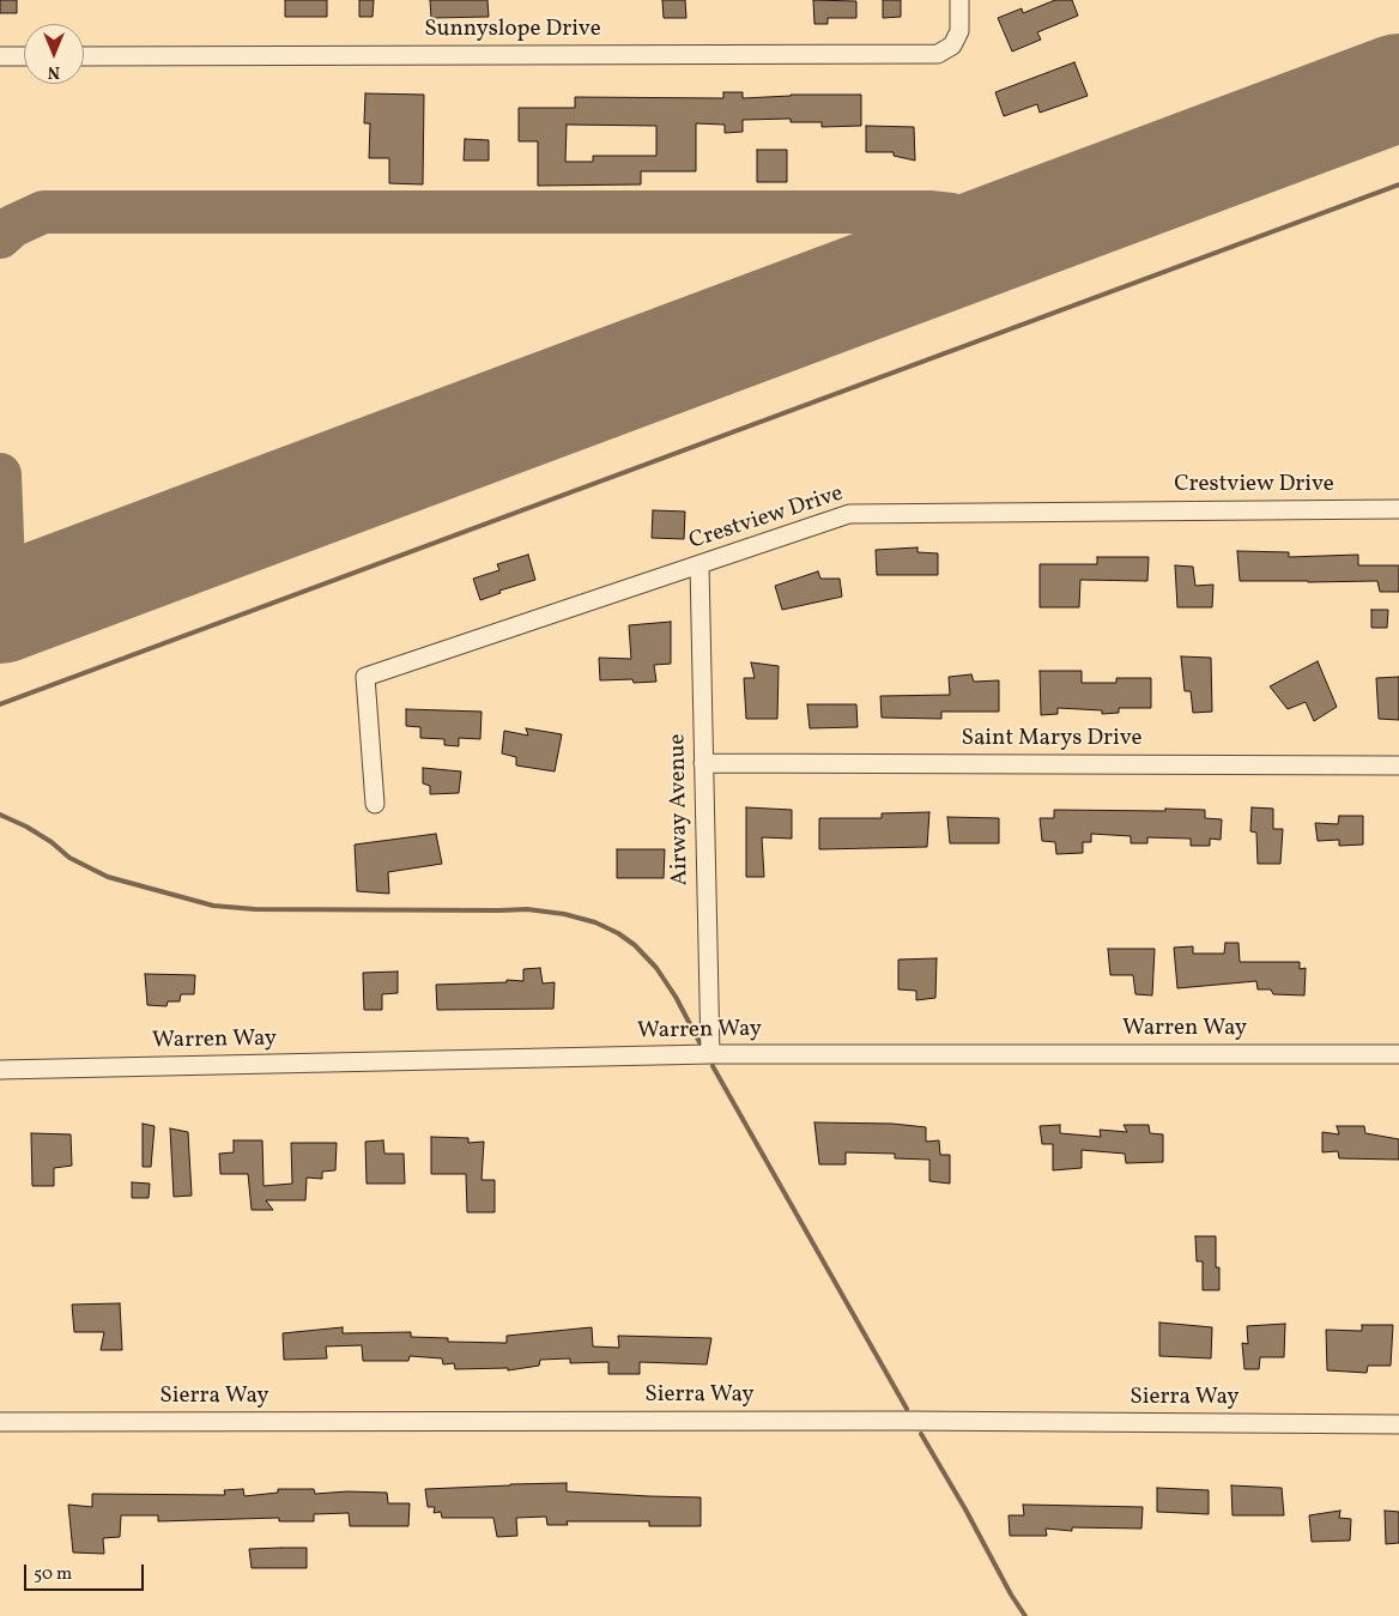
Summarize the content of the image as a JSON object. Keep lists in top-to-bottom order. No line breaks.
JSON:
{"streets":{"street":["Sunnyslope Drive","Crestview Drive","Saint Marys Drive","Airway Avenue","Warren Way","Sierra Way"]},"crossings":[["Crestview Drive","Airway Avenue"],["Saint Marys Drive","Airway Avenue"],["Airway Avenue","Warren Way"]],"scale_bar":"50 m","north":"bottom"}
